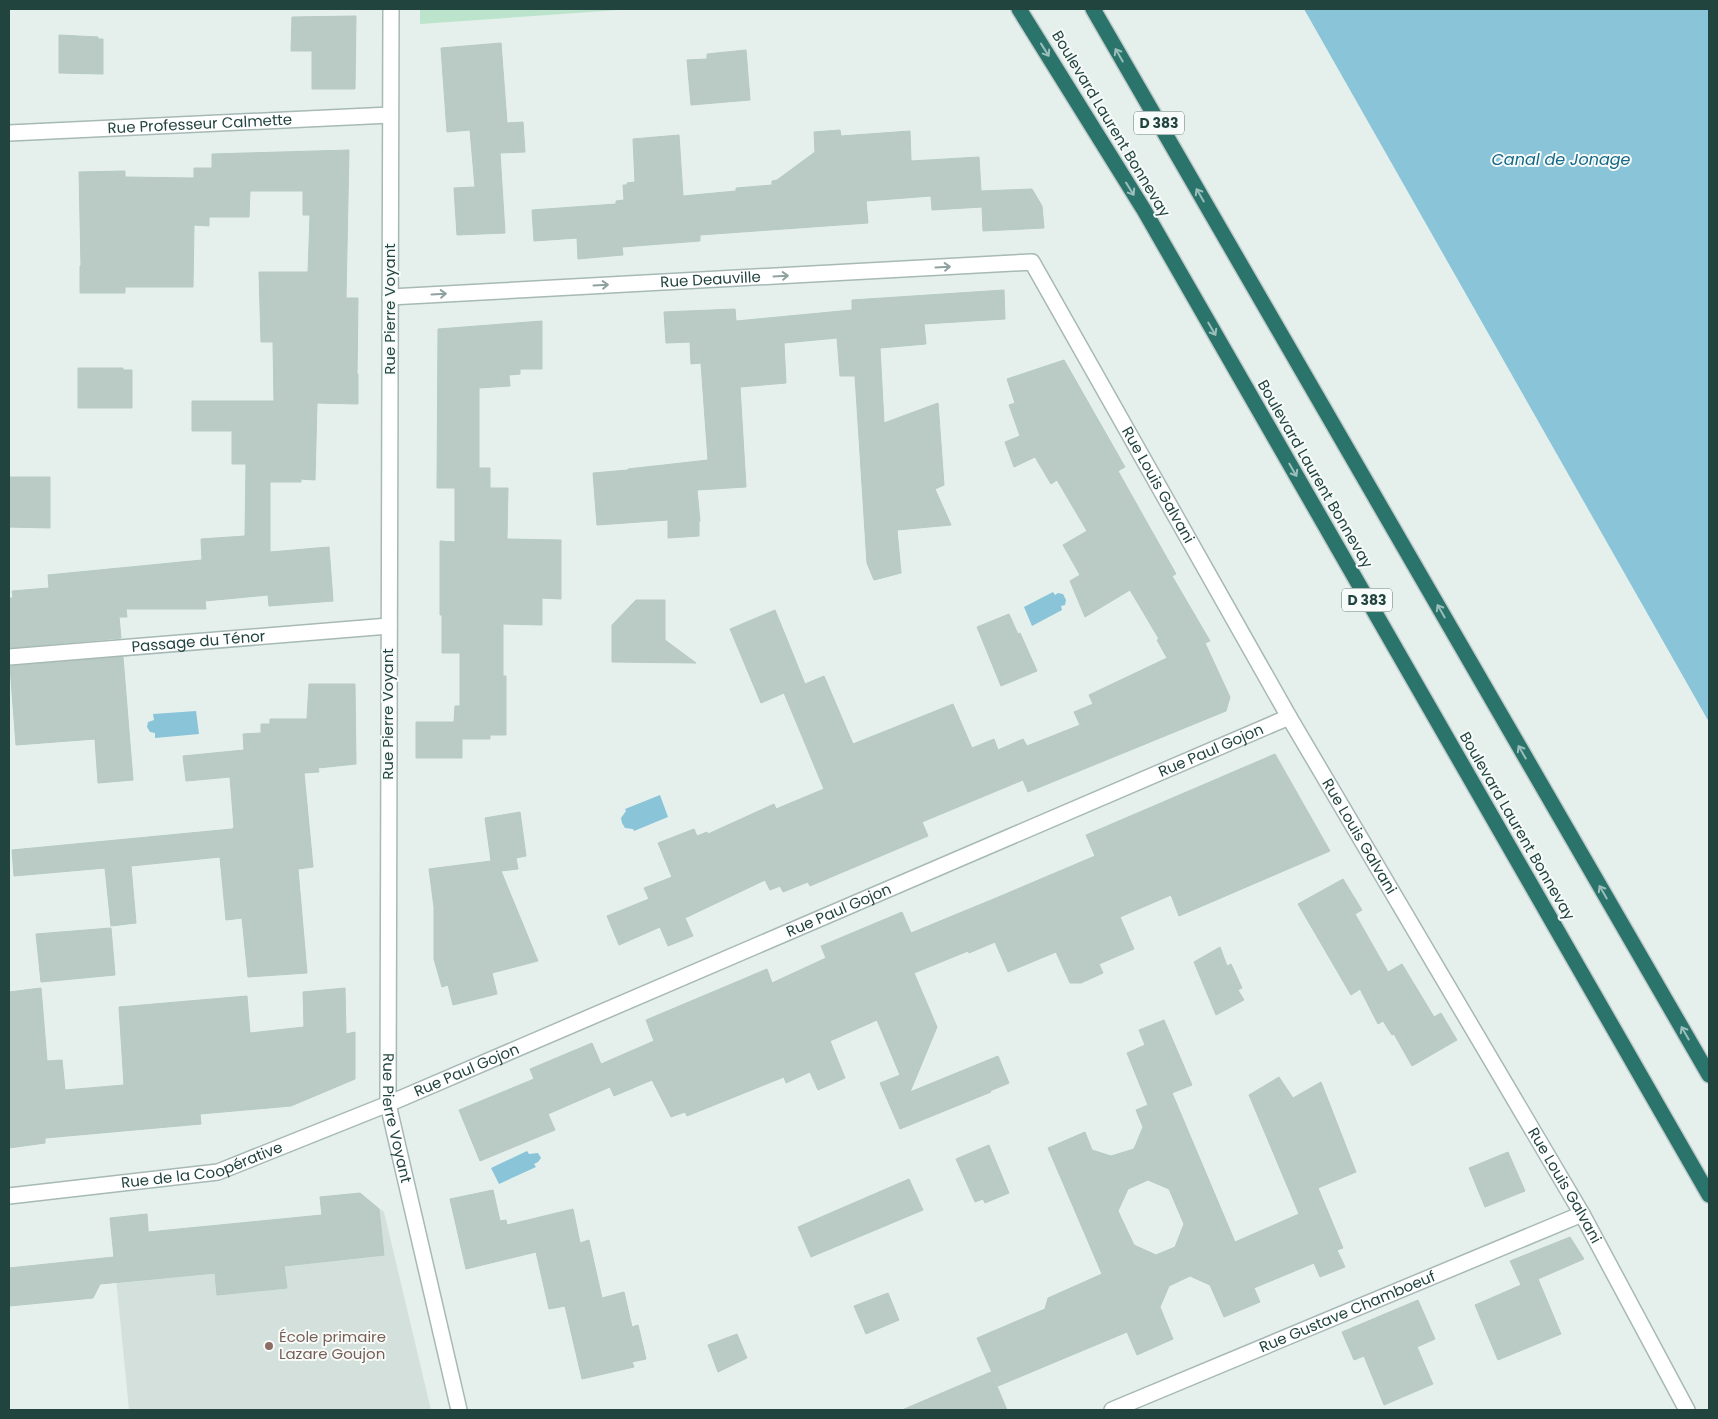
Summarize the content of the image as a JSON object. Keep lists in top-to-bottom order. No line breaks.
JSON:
{"streets":{"highway":["D 383","Boulevard Laurent Bonnevay"],"street":["Rue Professeur Calmette","Rue Deauville","Rue Pierre Voyant","Rue Louis Galvani","Passage du Ténor","Rue Paul Gojon","Rue de la Coopérative","Rue Gustave Chamboeuf"]},"crossings":[["Rue Professeur Calmette","Rue Pierre Voyant"],["Rue Deauville","Rue Pierre Voyant"],["Rue Deauville","Rue Louis Galvani"],["Rue Pierre Voyant","Passage du Ténor"],["Rue Pierre Voyant","Rue Paul Gojon"],["Rue Pierre Voyant","Rue de la Coopérative"],["Rue Louis Galvani","Rue Paul Gojon"],["Rue Louis Galvani","Rue Gustave Chamboeuf"],["Rue Paul Gojon","Rue de la Coopérative"]],"one_way":["Rue Deauville"],"water":["Canal de Jonage"],"places":["École primaire Lazare Goujon"]}
